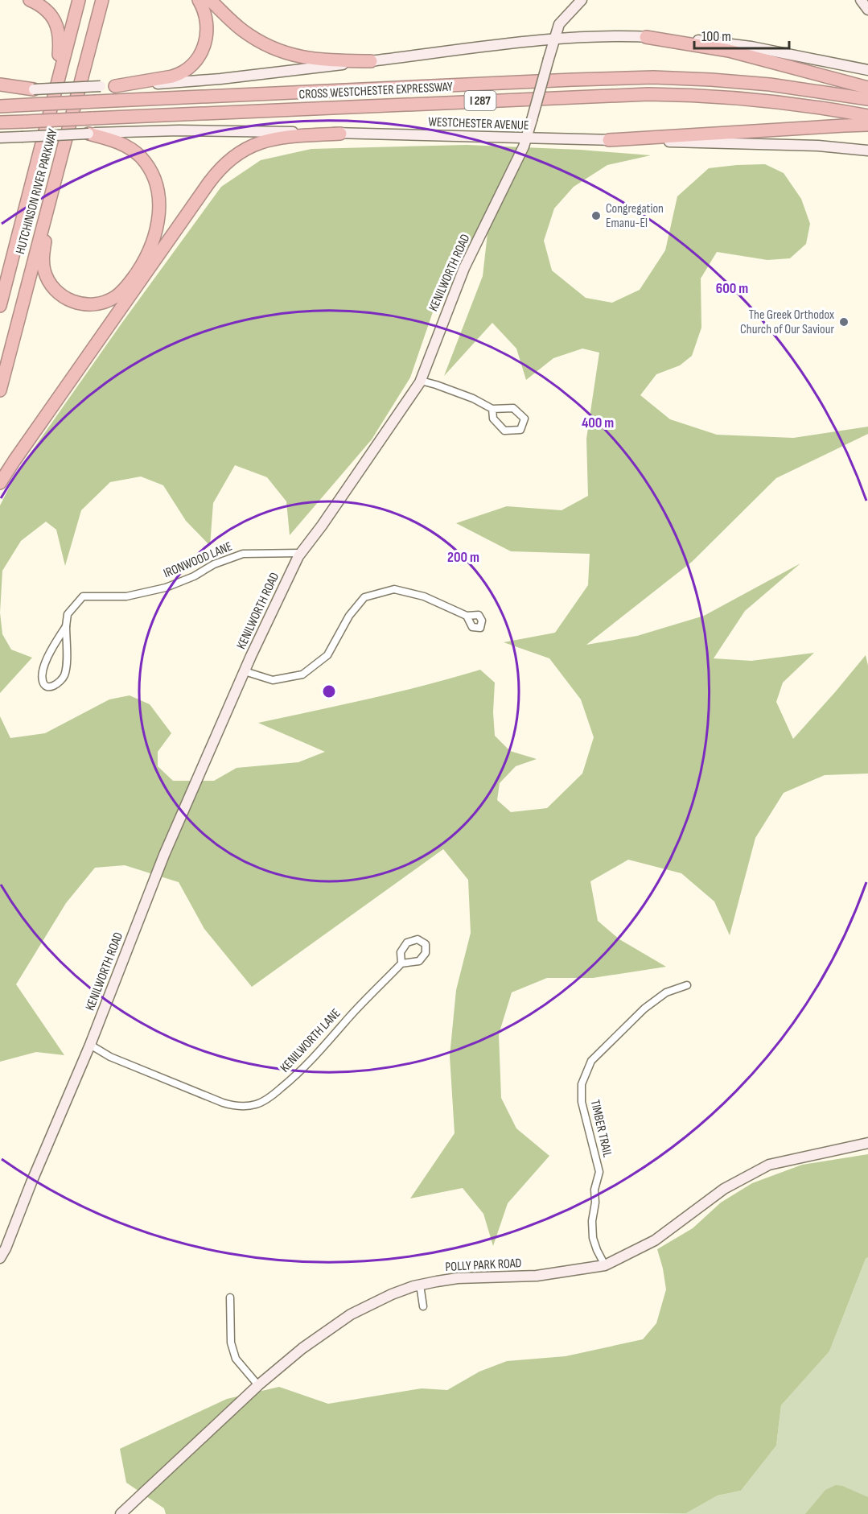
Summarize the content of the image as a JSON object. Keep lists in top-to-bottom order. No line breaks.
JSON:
{"streets":{"highway":["CROSS WESTCHESTER EXPRESSWAY","I 287","HUTCHINSON RIVER PARKWAY"],"street":["WESTCHESTER AVENUE","KENILWORTH ROAD","IRONWOOD LANE","KENILWORTH LANE","TIMBER TRAIL","POLLY PARK ROAD"]},"crossings":[["WESTCHESTER AVENUE","KENILWORTH ROAD"],["KENILWORTH ROAD","IRONWOOD LANE"],["KENILWORTH ROAD","KENILWORTH LANE"],["TIMBER TRAIL","POLLY PARK ROAD"]],"places":["Congregation Emanu-El","The Greek Orthodox Church of Our Saviour"],"scale_bar":"100 m","rings":["600 m","400 m","200 m"]}
